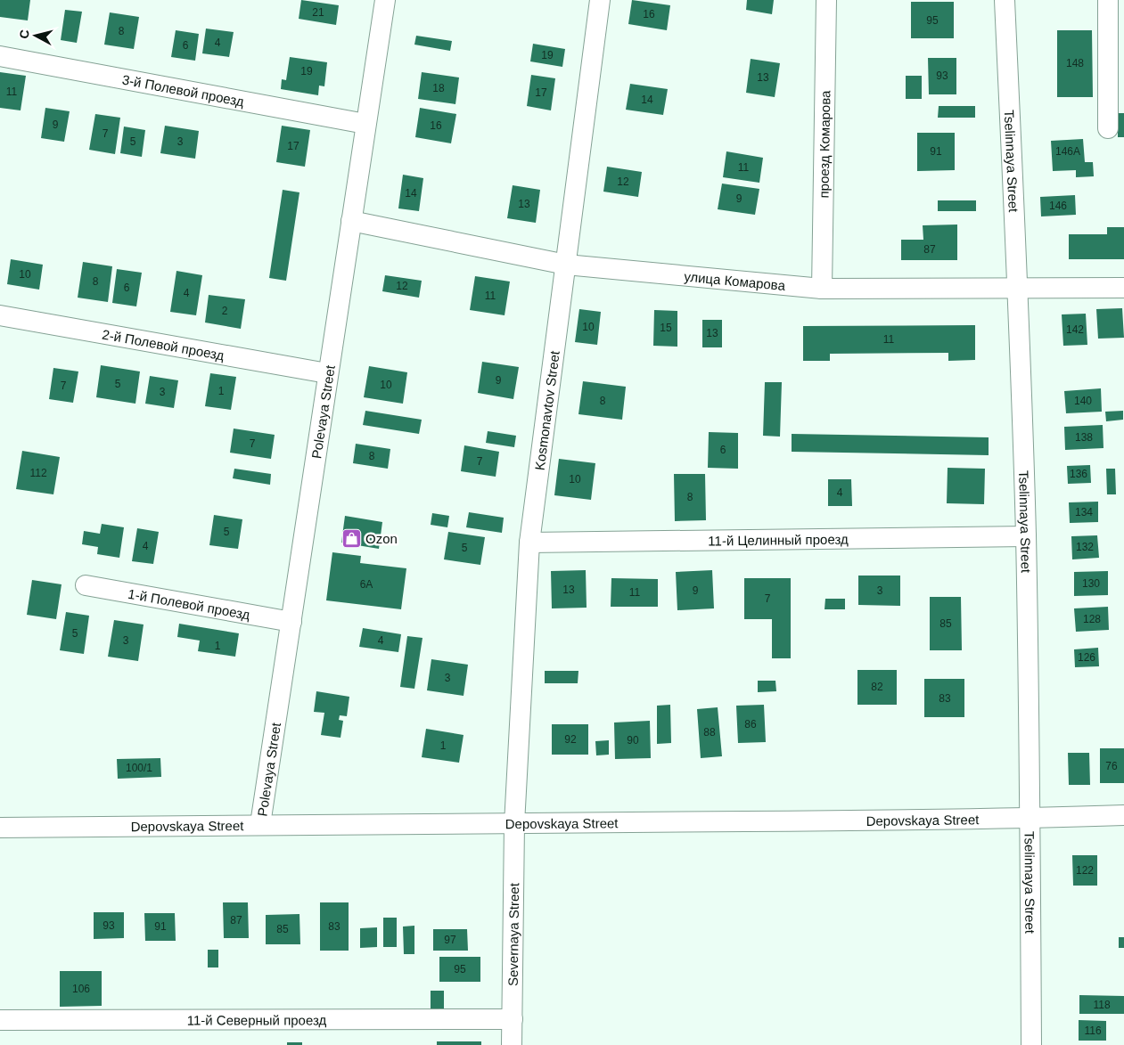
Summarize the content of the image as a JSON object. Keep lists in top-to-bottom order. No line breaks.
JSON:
{"streets":{"street":["3-й Полевой проезд","проезд Комарова","Tselinnaya Street","улица Комарова","2-й Полевой проезд","Kosmonavtov Street","Polevaya Street","11-й Целинный проезд","1-й Полевой проезд","Depovskaya Street","Severnaya Street","11-й Северный проезд"]},"crossings":[["3-й Полевой проезд","Polevaya Street"],["проезд Комарова","улица Комарова"],["Tselinnaya Street","улица Комарова"],["Tselinnaya Street","11-й Целинный проезд"],["Tselinnaya Street","Depovskaya Street"],["улица Комарова","Kosmonavtov Street"],["улица Комарова","Polevaya Street"],["2-й Полевой проезд","Polevaya Street"],["Kosmonavtov Street","11-й Целинный проезд"],["Kosmonavtov Street","Depovskaya Street"],["Kosmonavtov Street","Severnaya Street"],["Polevaya Street","1-й Полевой проезд"],["Polevaya Street","Depovskaya Street"],["Depovskaya Street","Severnaya Street"],["Severnaya Street","11-й Северный проезд"]],"places":{"shop":["Ozon"]},"house_numbers":["21","16","95","8","4","6","19","148","19","93","13","18","11","17","14","9","16","7","5","3","17","91","146А","11","12","14","9","13","146","87","10","8","12","6","4","11","2","10","15","142","13","11","9","5","10","7","1","3","8","140","138","7","6","8","7","112","136","10","4","8","134","5","4","132","5","130","6А","13","9","3","11","7","128","85","5","3","4","1","126","3","82","83","86","88","92","90","1","76","100/1","122","87","93","91","83","85","97","95","106","118","116"],"north":"left"}
